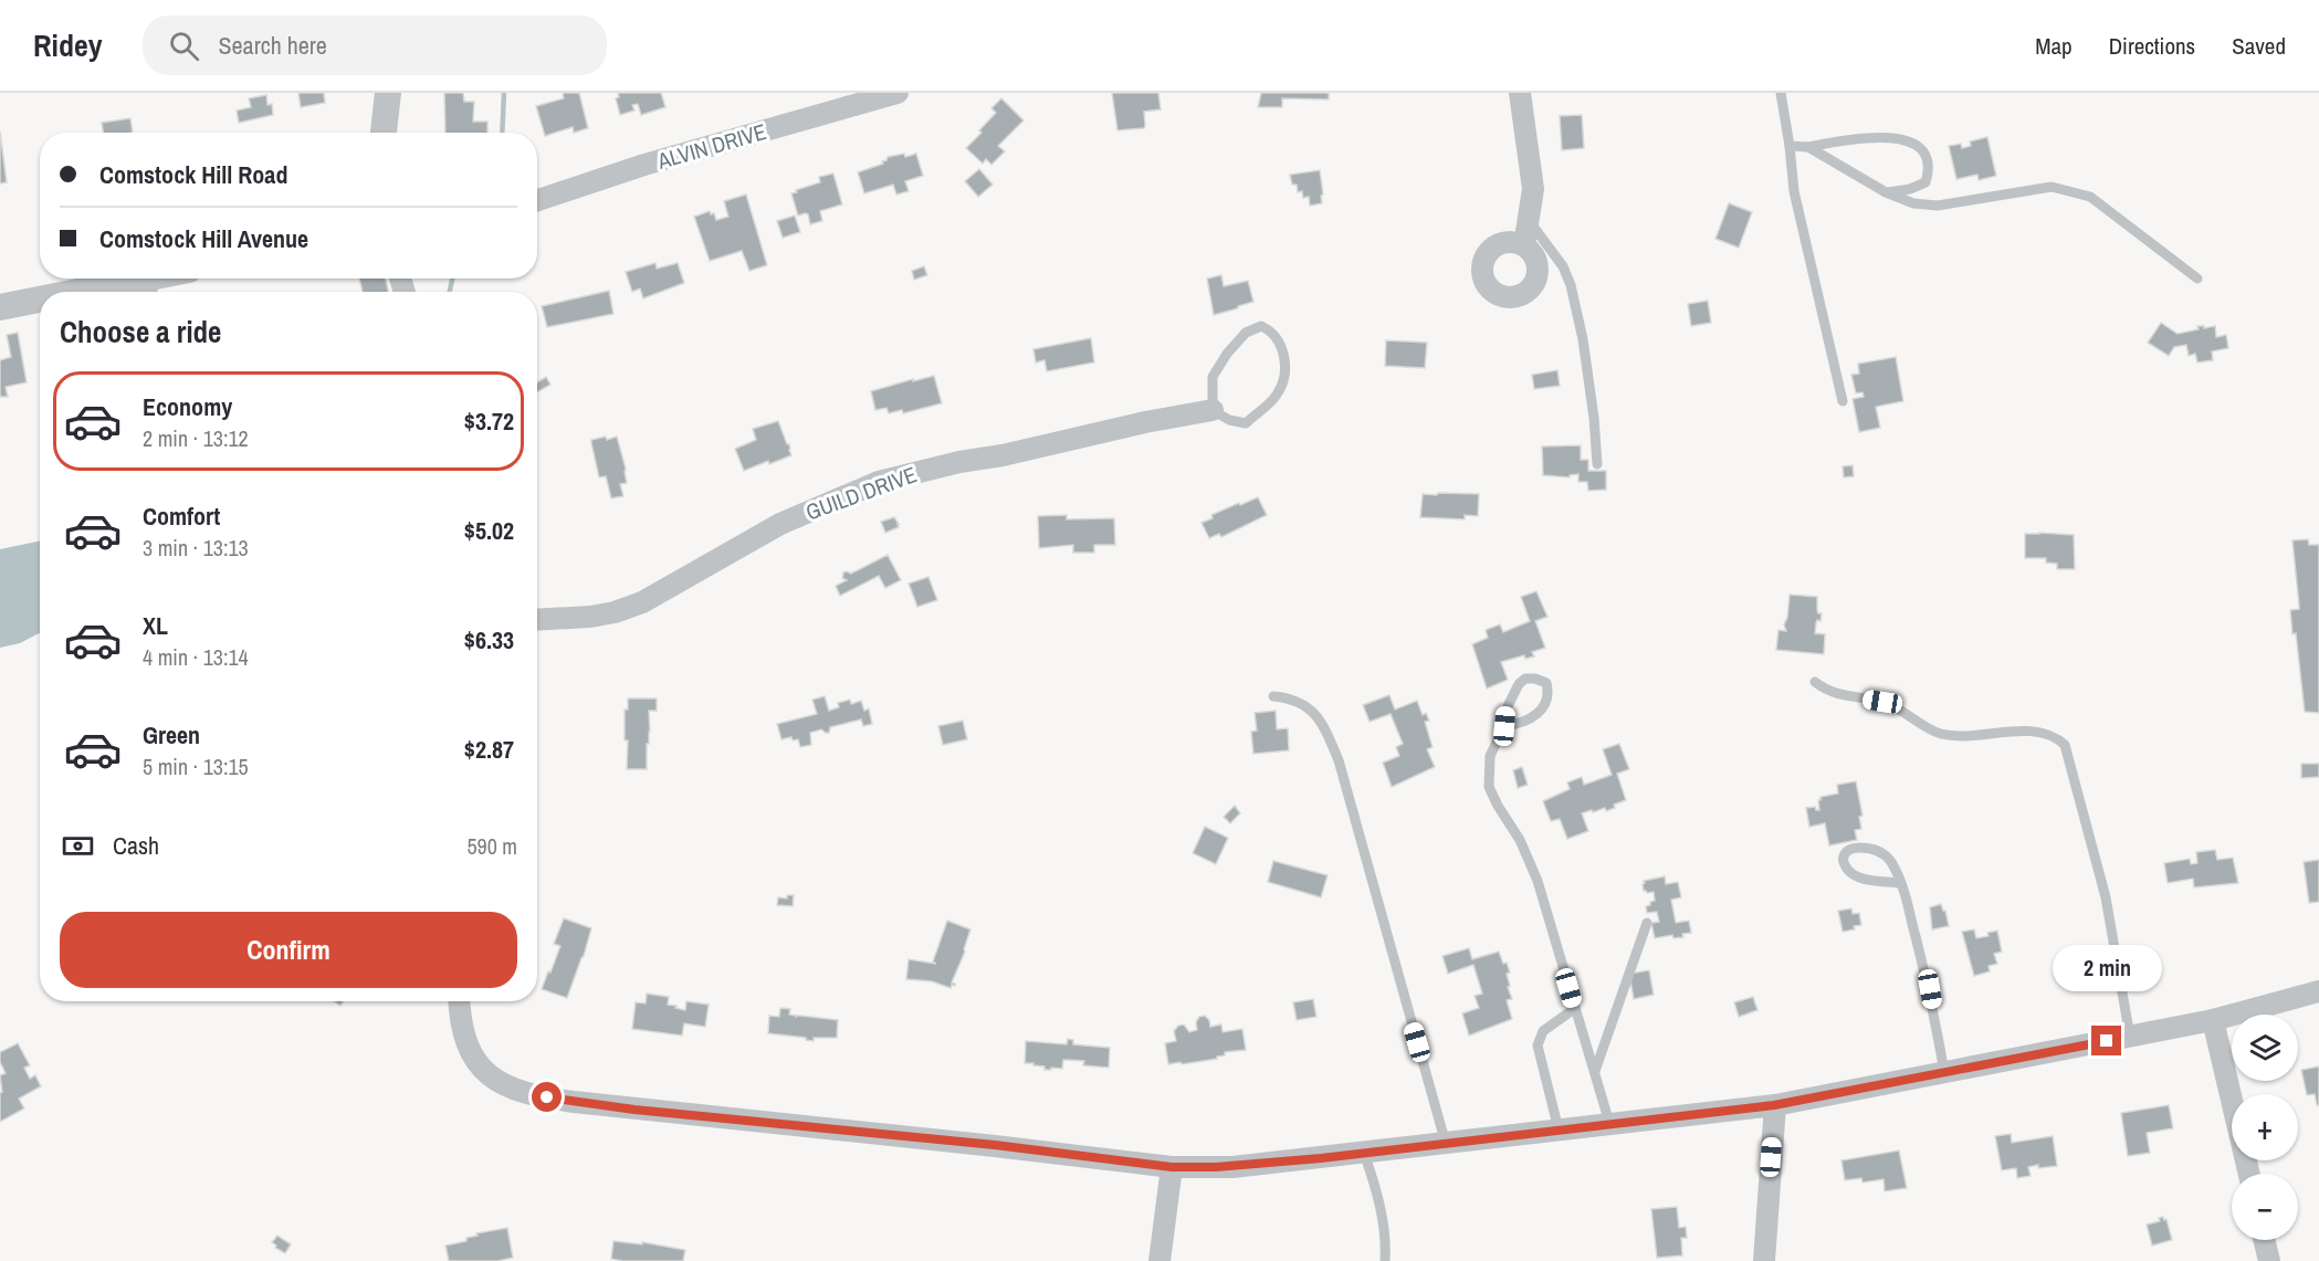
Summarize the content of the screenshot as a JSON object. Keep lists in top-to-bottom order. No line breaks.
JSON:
{"streets":{"street":["ALVIN DRIVE","GUILD DRIVE"]},"page":{"header":"Ridey","search":"Search here","nav":["Map","Directions","Saved"],"banner":["Comstock Hill Road","Comstock Hill Avenue"],"heading":"Choose a ride","list":[{"name":"Economy","note":"2 min · 13:12","value":"$3.72"},{"name":"Comfort","note":"3 min · 13:13","value":"$5.02"},{"name":"XL","note":"4 min · 13:14","value":"$6.33"},{"name":"Green","note":"5 min · 13:15","value":"$2.87"}],"pay":["Cash","590 m"],"buttons":"Confirm","bubble":"2 min","map_buttons":["+","−"]}}
